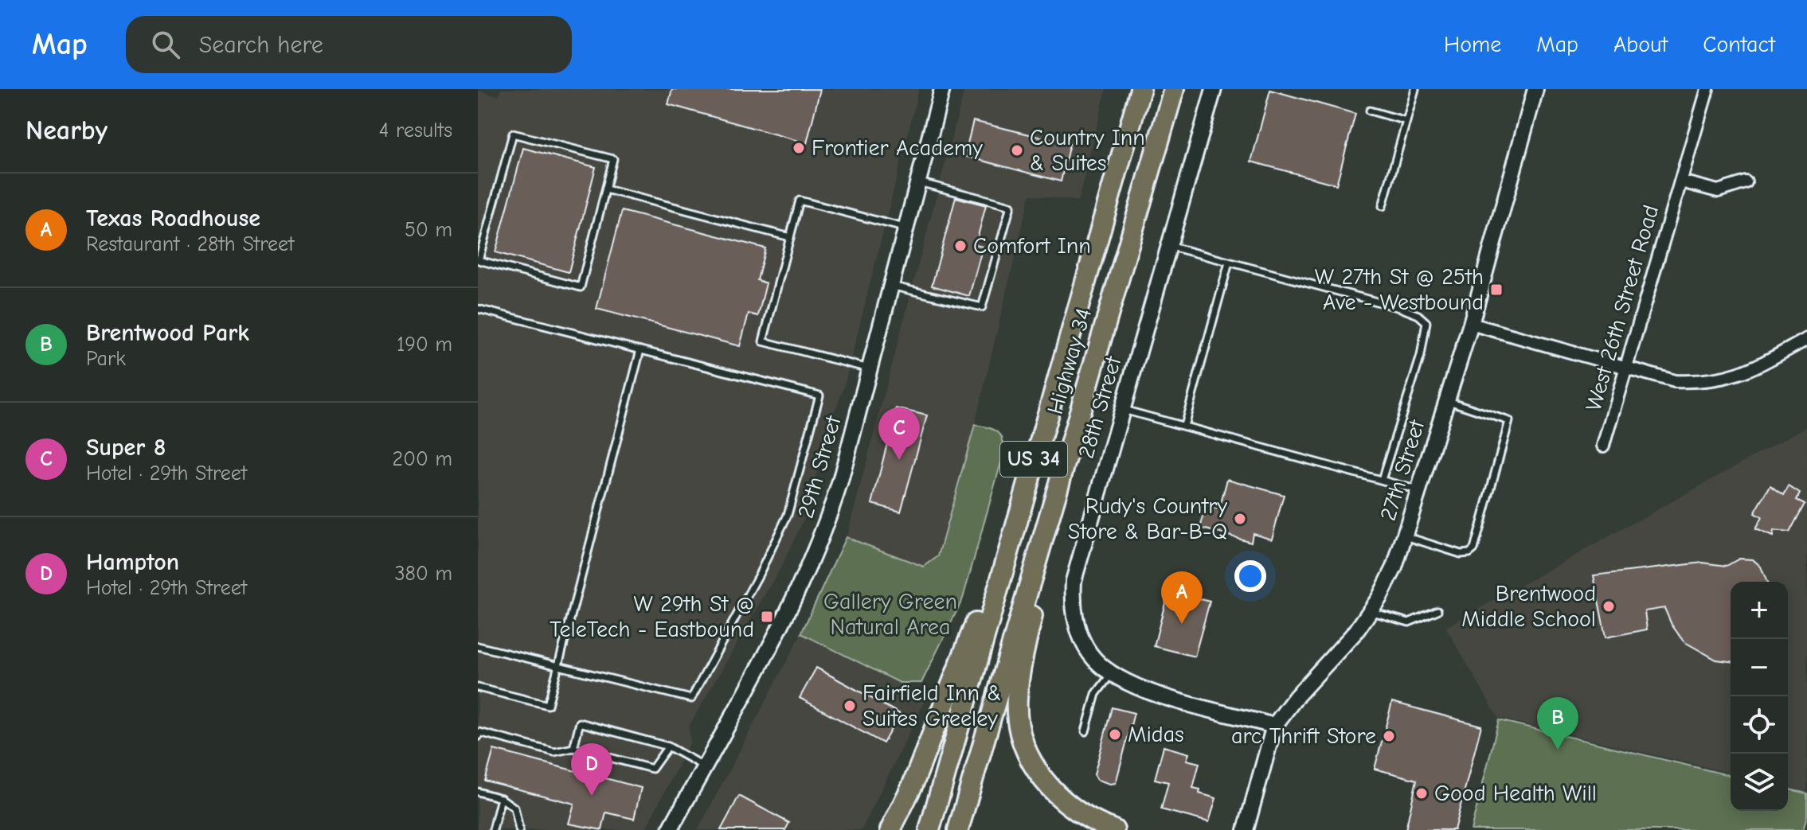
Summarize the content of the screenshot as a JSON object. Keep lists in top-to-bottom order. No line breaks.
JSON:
{"streets":{"highway":["Highway 34","US 34"],"street":["West 26th Street Road","28th Street","29th Street","27th Street"]},"crossings":[["28th Street","27th Street"]],"parks":["Gallery Green Natural Area"],"places":{"other":["Frontier Academy","Country Inn & Suites","Comfort Inn","Rudy's Country Store & Bar-B-Q","Brentwood Middle School","Fairfield Inn & Suites Greeley","Midas","arc Thrift Store","Good Health Will"],"transit":["W 27th St @ 25th Ave - Westbound","W 29th St @ TeleTech - Eastbound"]},"page":{"header":"Map","search":"Search here","nav":["Home","Map","About","Contact"],"heading":["Nearby","4 results"],"list":[{"mark":"A","name":"Texas Roadhouse","note":"Restaurant · 28th Street","value":"50 m"},{"mark":"B","name":"Brentwood Park","note":"Park","value":"190 m"},{"mark":"C","name":"Super 8","note":"Hotel · 29th Street","value":"200 m"},{"mark":"D","name":"Hampton","note":"Hotel · 29th Street","value":"380 m"}],"pins":["C","A","B","D"],"map_buttons":["+","−"]}}
